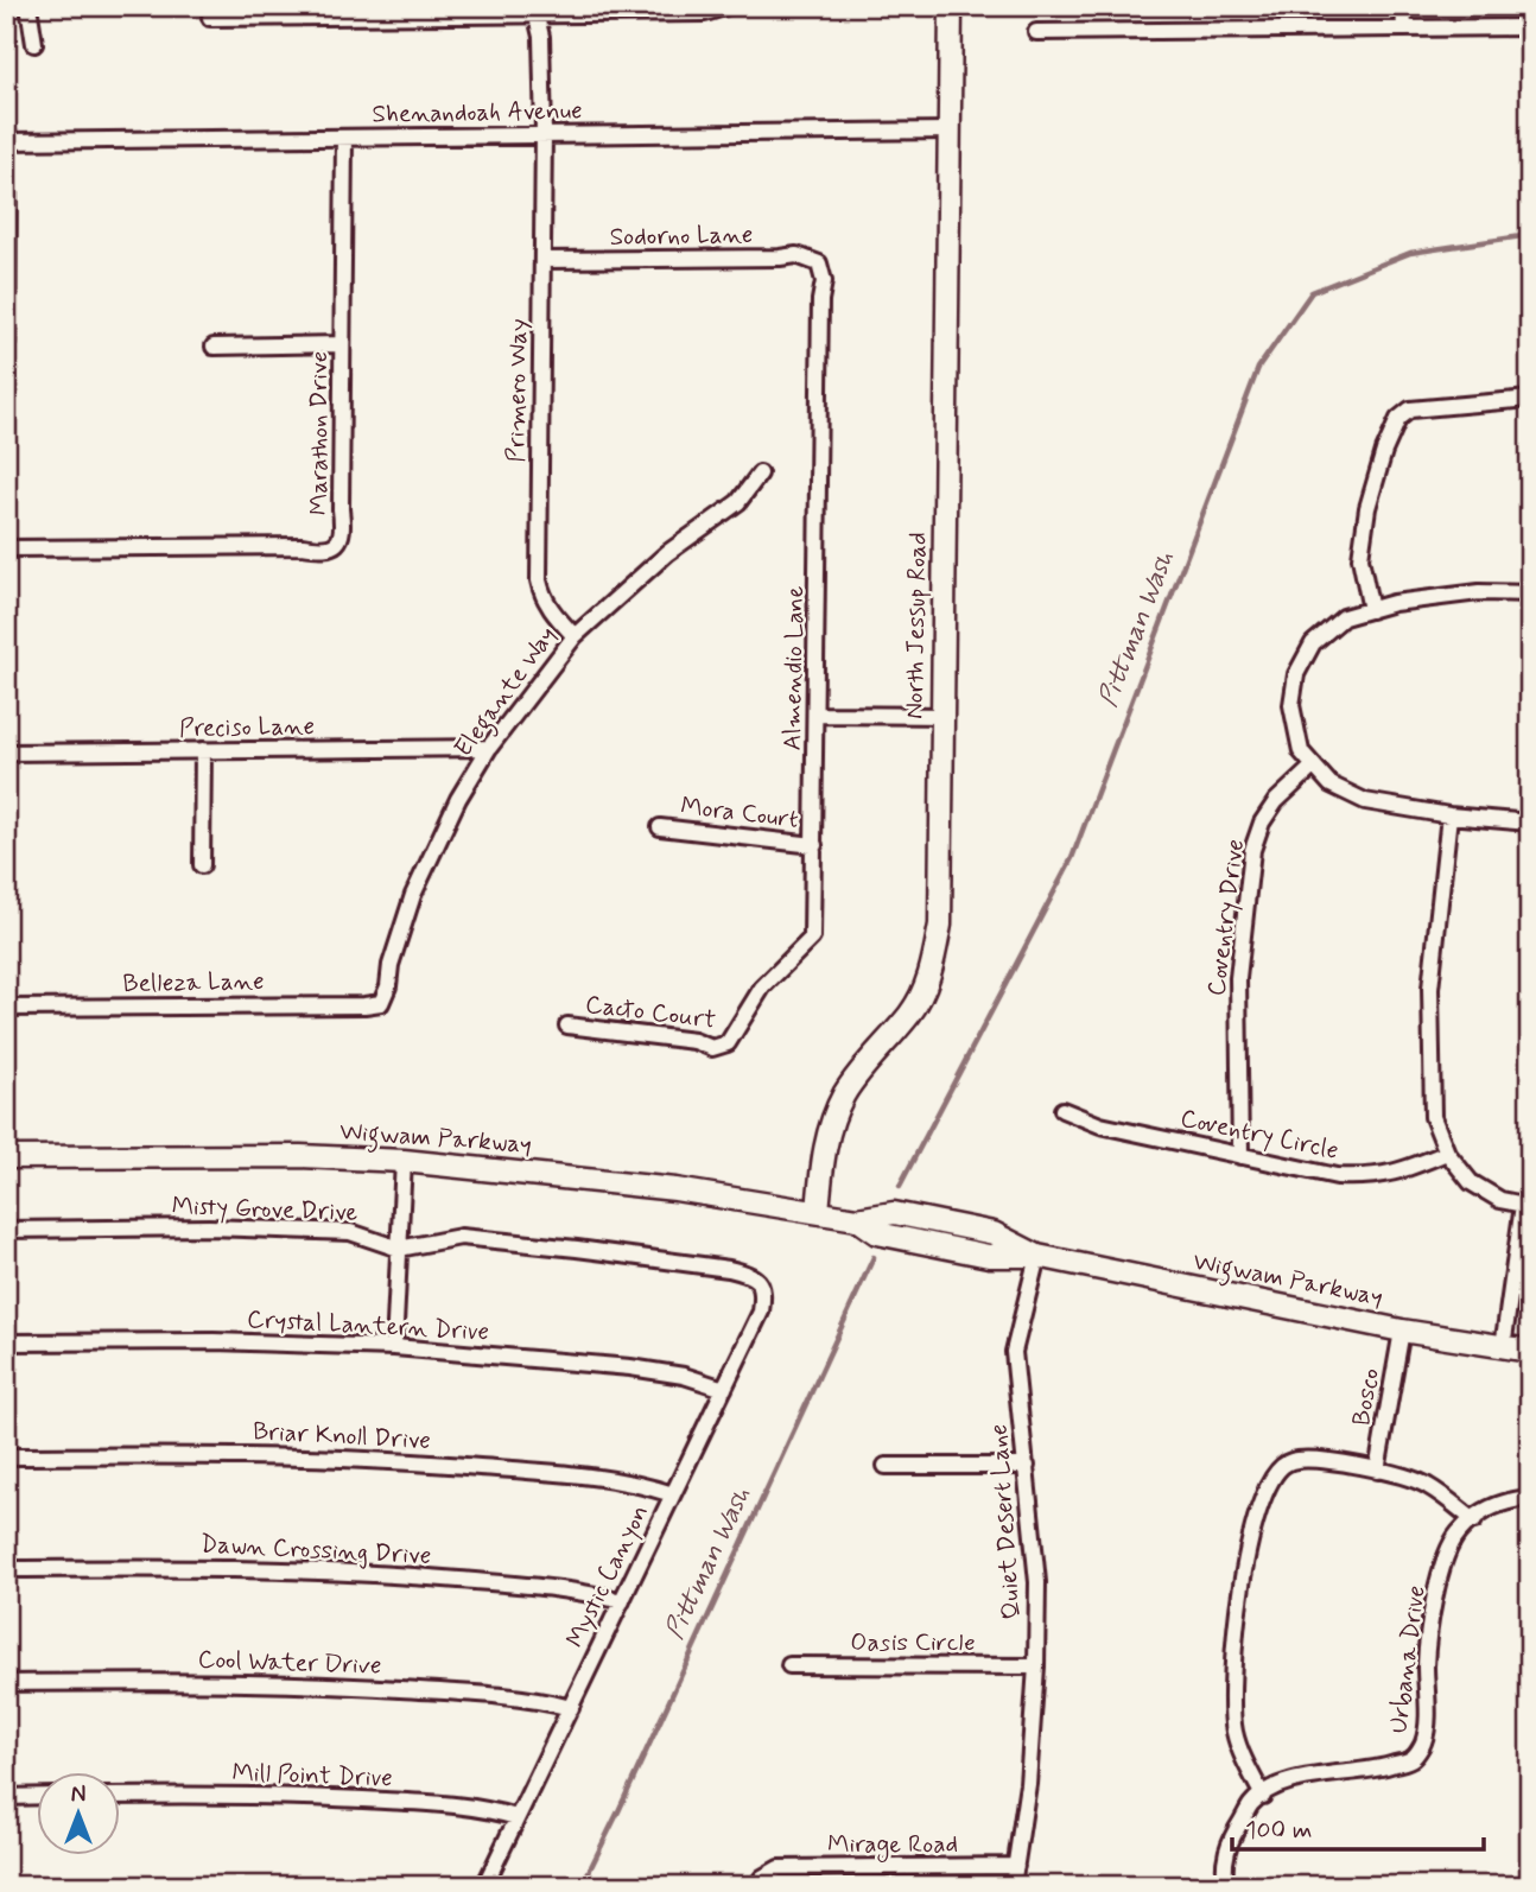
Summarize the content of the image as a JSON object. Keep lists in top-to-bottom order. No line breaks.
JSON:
{"streets":{"main road":["North Jessup Road","Wigwam Parkway"],"street":["Shenandoah Avenue","Sodorno Lane","Primero Way","Marathon Drive","Almendio Lane","Elegante Way","Preciso Lane","Mora Court","Coventry Drive","Belleza Lane","Cacto Court","Coventry Circle","Misty Grove Drive","Crystal Lantern Drive","Bosco","Briar Knoll Drive","Quiet Desert Lane","Dawn Crossing Drive","Mystic Canyon","Oasis Circle","Urbana Drive","Cool Water Drive","Mill Point Drive","Mirage Road"]},"crossings":[["Shenandoah Avenue","Primero Way"],["Shenandoah Avenue","Marathon Drive"],["Shenandoah Avenue","North Jessup Road"],["Sodorno Lane","Primero Way"],["Sodorno Lane","Almendio Lane"],["Primero Way","Elegante Way"],["North Jessup Road","Wigwam Parkway"],["Almendio Lane","Mora Court"],["Almendio Lane","Cacto Court"],["Elegante Way","Preciso Lane"],["Elegante Way","Belleza Lane"],["Coventry Drive","Coventry Circle"],["Wigwam Parkway","Bosco"],["Wigwam Parkway","Quiet Desert Lane"],["Misty Grove Drive","Mystic Canyon"],["Crystal Lantern Drive","Mystic Canyon"],["Briar Knoll Drive","Mystic Canyon"],["Quiet Desert Lane","Oasis Circle"],["Quiet Desert Lane","Mirage Road"],["Dawn Crossing Drive","Mystic Canyon"],["Mystic Canyon","Cool Water Drive"],["Mystic Canyon","Mill Point Drive"]],"water":["Pittman Wash"],"scale_bar":"100 m","north":"top"}
